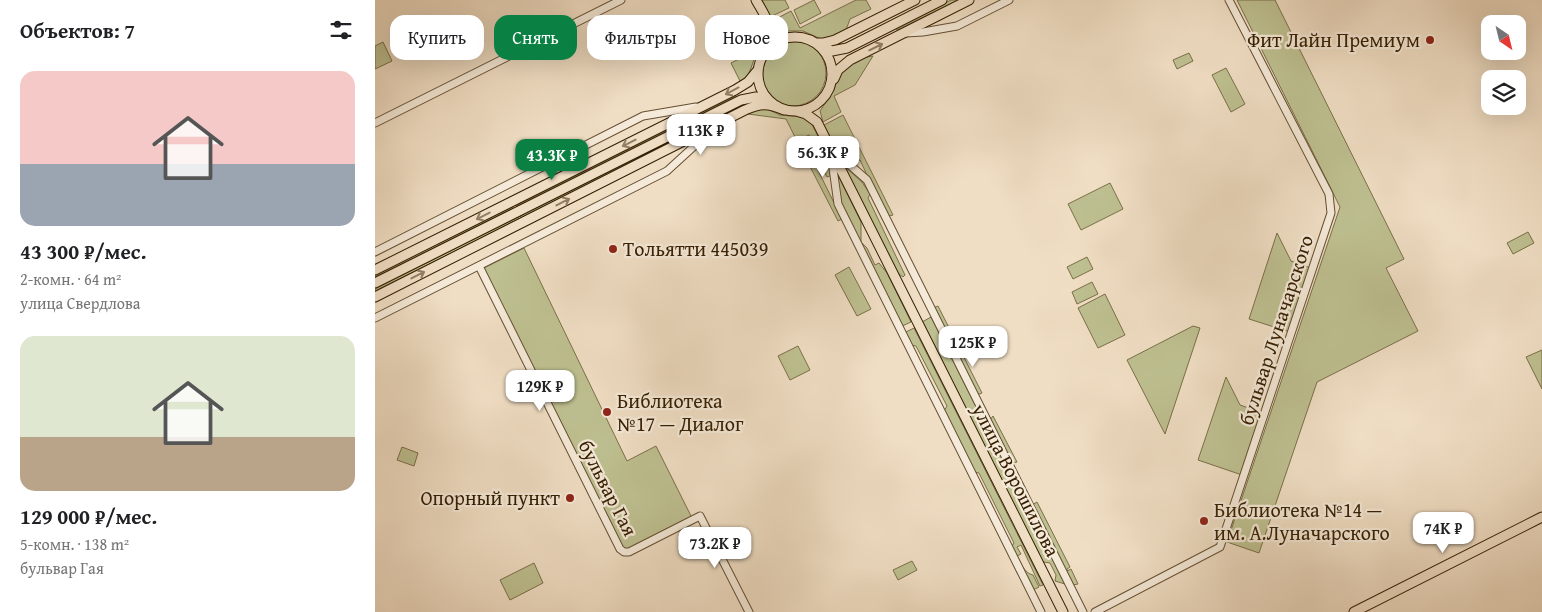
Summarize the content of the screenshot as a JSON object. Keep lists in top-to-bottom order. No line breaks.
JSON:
{"streets":{"main road":["улица Ворошилова"],"street":["бульвар Луначарского","бульвар Гая"]},"places":["Фит Лайн Премиум","Тольятти 445039","Библиотека №17 — Диалог","Опорный пункт","Библиотека №14 — им. А.Луначарского"],"north":"bottom right","page":{"heading":"Объектов: 7","chip":["Купить","Снять","Фильтры","Новое"],"list":[{"name":"43 300 ₽/мес.","note":"2-комн. · 64 m² · улица Свердлова"},{"name":"129 000 ₽/мес.","note":"5-комн. · 138 m² · бульвар Гая"}],"price":["113K ₽","56.3K ₽","43.3K ₽","125K ₽","129K ₽","74K ₽","73.2K ₽"]}}
